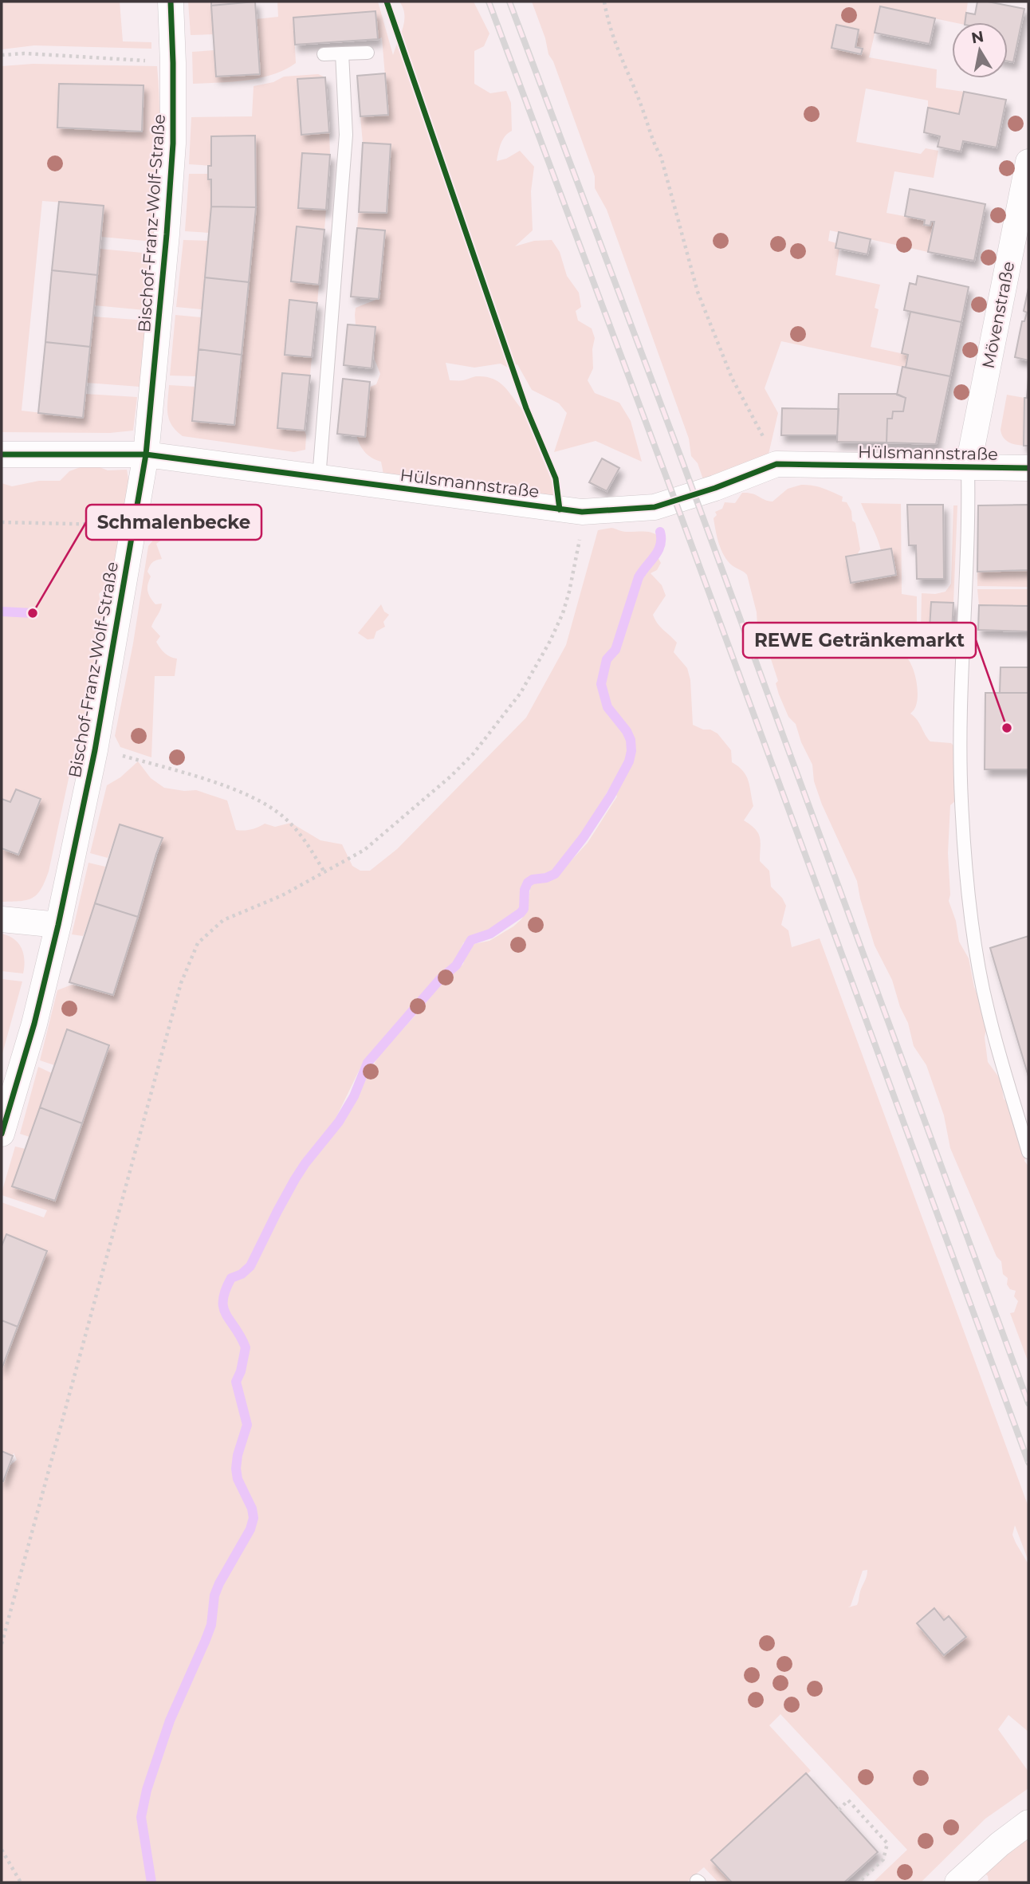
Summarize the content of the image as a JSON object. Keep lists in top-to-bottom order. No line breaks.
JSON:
{"streets":{"street":["Bischof-Franz-Wolf-Straße","Mövenstraße","Hülsmannstraße"]},"crossings":[["Bischof-Franz-Wolf-Straße","Hülsmannstraße"],["Mövenstraße","Hülsmannstraße"]],"places":["Schmalenbecke","REWE Getränkemarkt"],"north":"top"}
